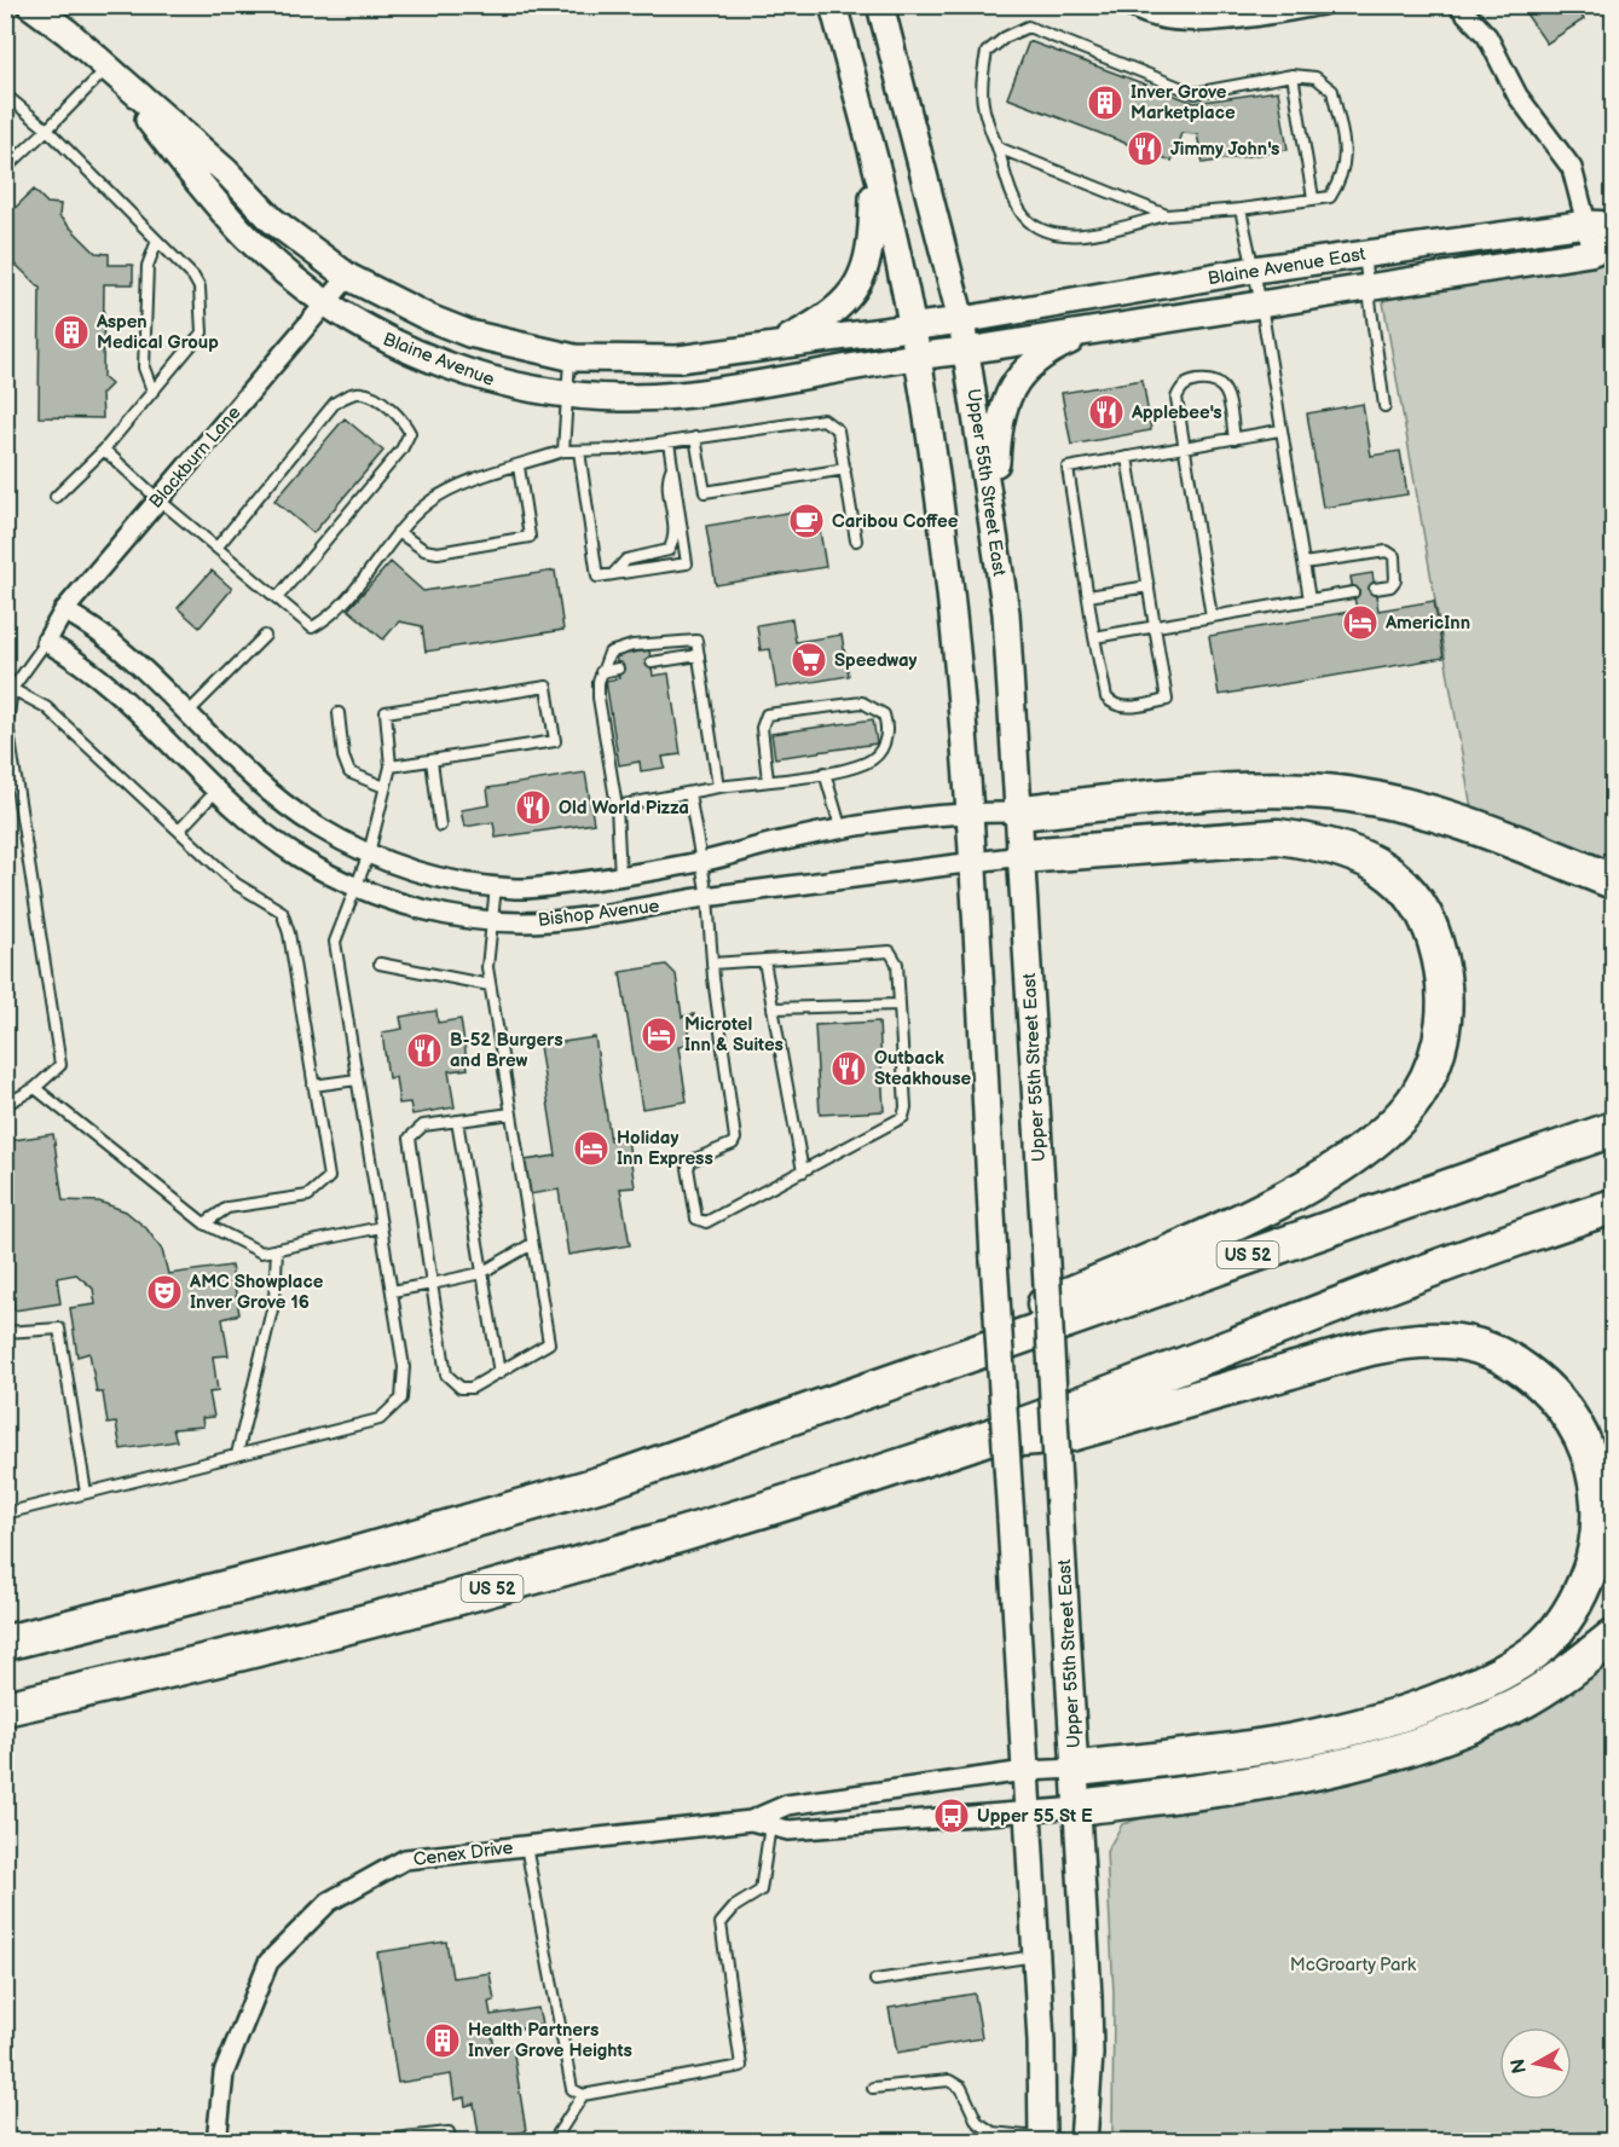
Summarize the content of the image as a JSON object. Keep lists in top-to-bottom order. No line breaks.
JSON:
{"streets":{"highway":["US 52"],"street":["Blaine Avenue East","Blaine Avenue","Blackburn Lane","Upper 55th Street East","Bishop Avenue","Cenex Drive"]},"crossings":[["Blaine Avenue East","Blaine Avenue"],["Blaine Avenue East","Upper 55th Street East"],["Blaine Avenue","Blackburn Lane"],["Blaine Avenue","Upper 55th Street East"],["Blackburn Lane","Bishop Avenue"],["Upper 55th Street East","Bishop Avenue"],["Upper 55th Street East","Cenex Drive"]],"parks":["McGroarty Park"],"places":{"building":["Inver Grove Marketplace","Aspen Medical Group","Health Partners Inver Grove Heights"],"restaurant":["Jimmy John's","Applebee's","Old World Pizza","B-52 Burgers and Brew","Outback Steakhouse"],"cafe":["Caribou Coffee"],"hotel":["AmericInn","Microtel Inn & Suites","Holiday Inn Express"],"supermarket":["Speedway"],"theatre":["AMC Showplace Inver Grove 16"],"bus stop":["Upper 55 St E"]},"north":"left"}
